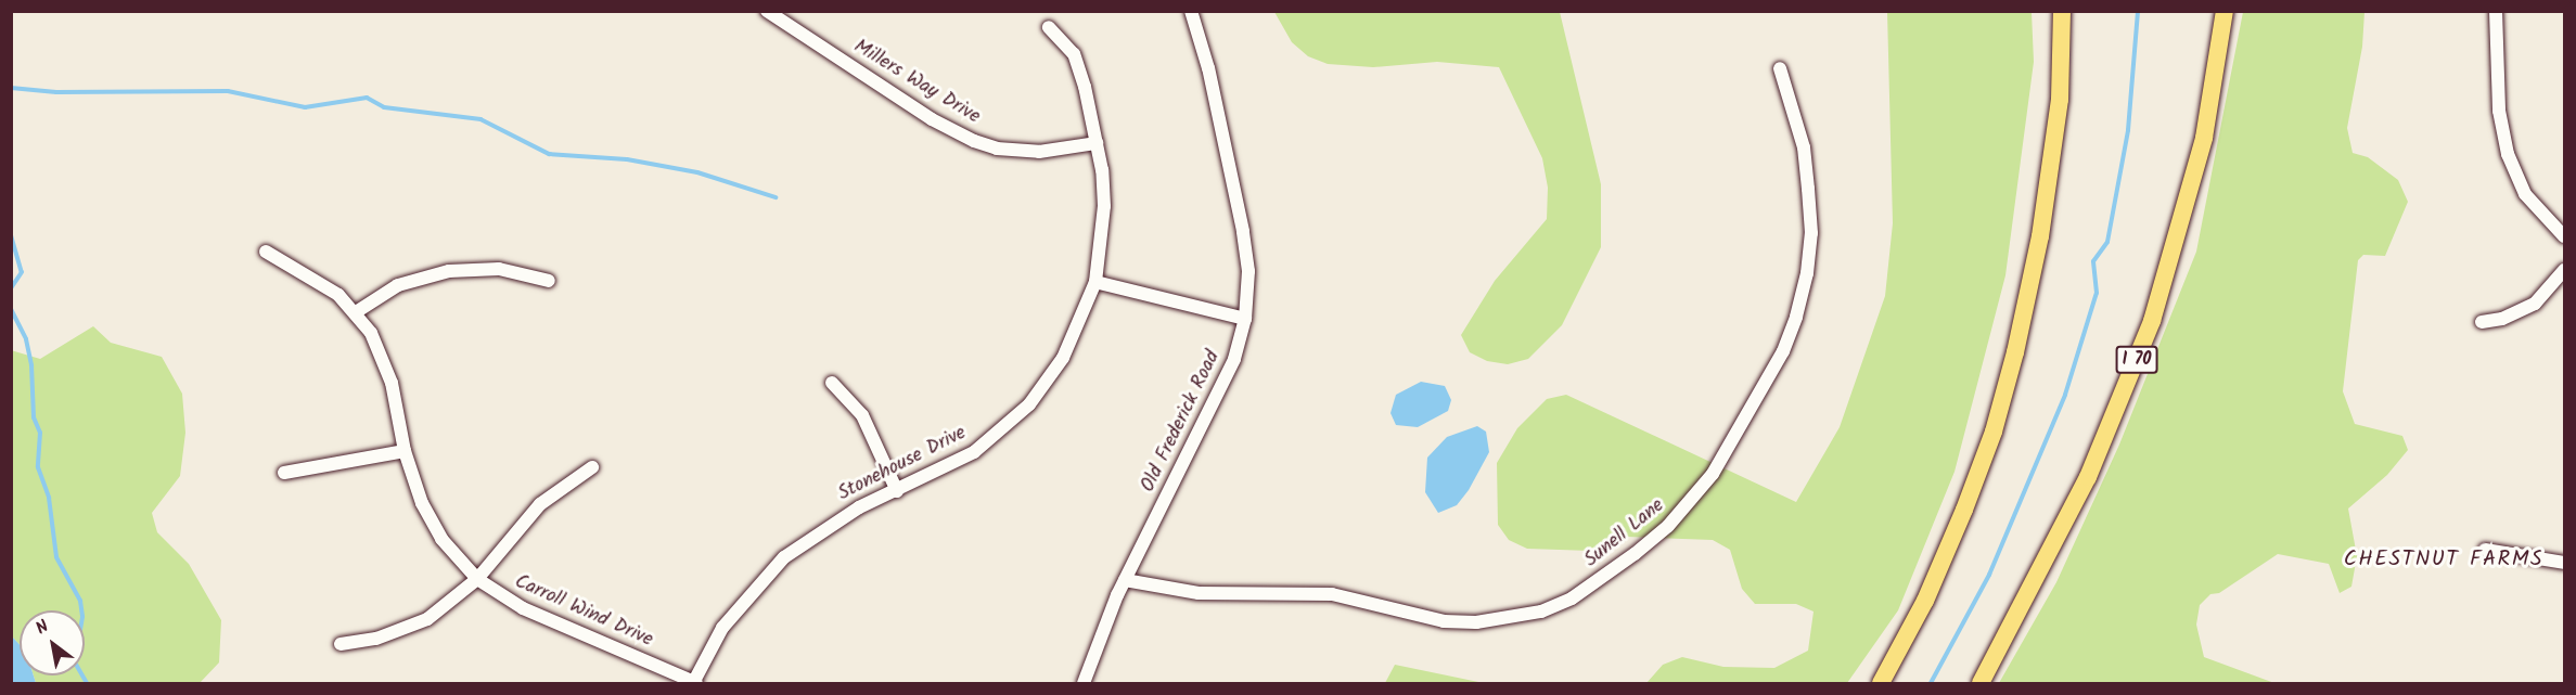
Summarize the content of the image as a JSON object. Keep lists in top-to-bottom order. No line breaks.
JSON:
{"streets":{"highway":["I 70"],"street":["Millers Way Drive","Old Frederick Road","Stonehouse Drive","Sunell Lane","Carroll Wind Drive"]},"crossings":[["Millers Way Drive","Stonehouse Drive"],["Old Frederick Road","Sunell Lane"],["Stonehouse Drive","Carroll Wind Drive"]],"districts":["CHESTNUT FARMS"],"north":"top left"}
